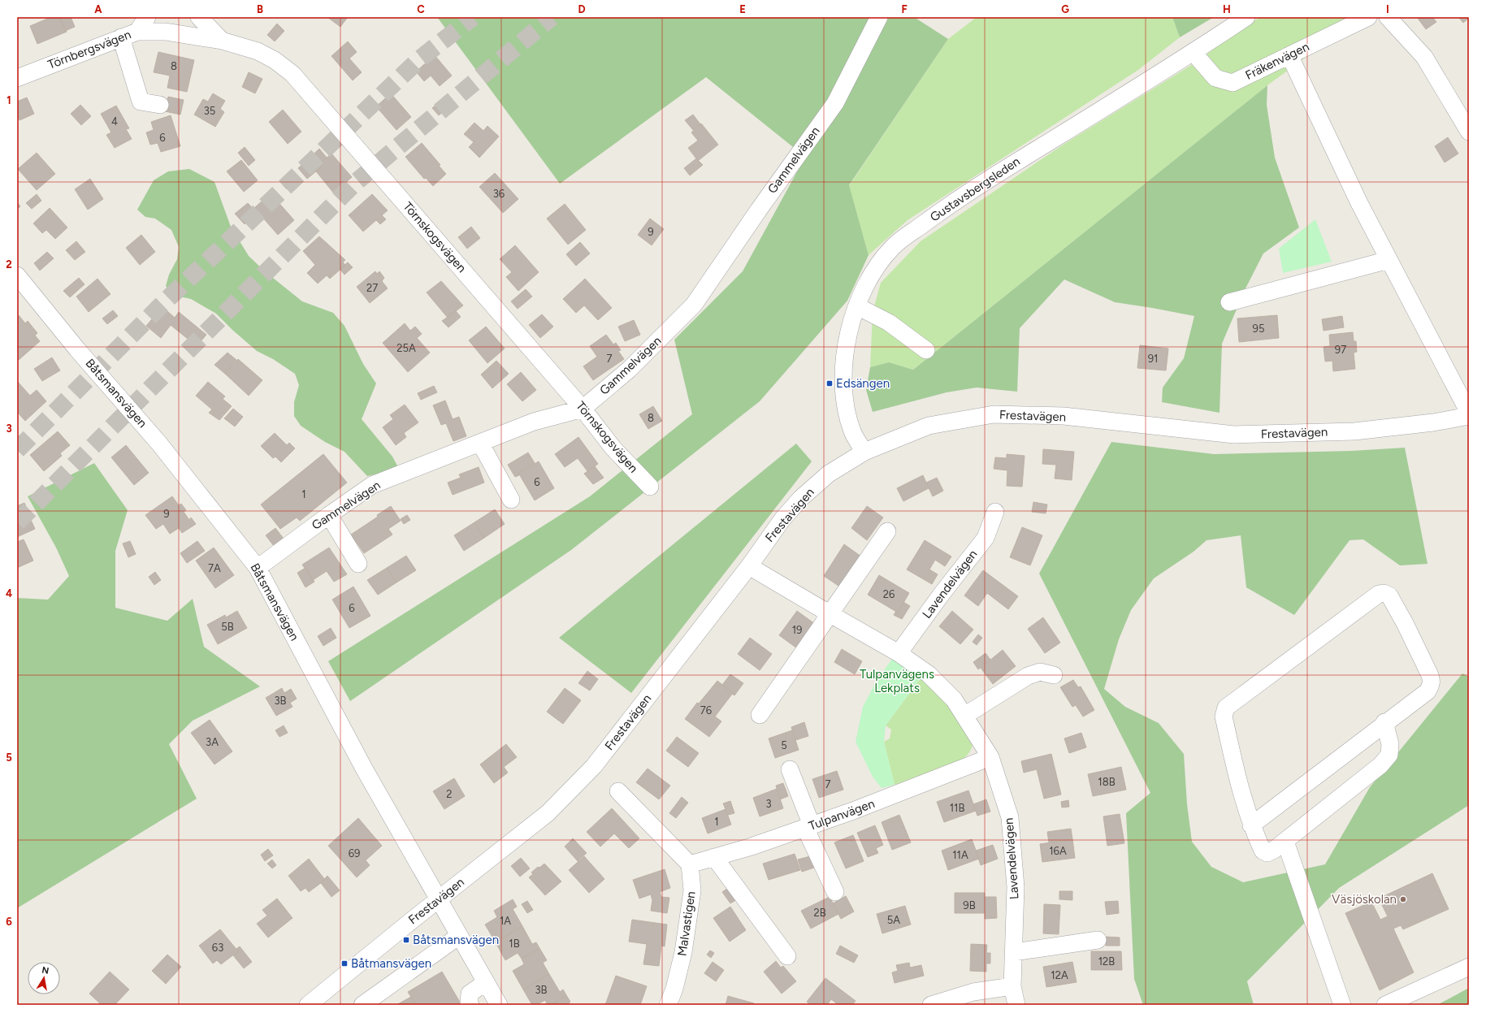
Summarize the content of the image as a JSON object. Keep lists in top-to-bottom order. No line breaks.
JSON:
{"streets":{"street":["Törnbergsvägen","Fräkenvägen","Gammelvägen","Gustavsbergsleden","Törnskogsvägen","Båtsmansvägen","Frestavägen","Lavendelvägen","Tulpanvägen","Malvastigen"]},"crossings":[["Törnbergsvägen","Törnskogsvägen"],["Fräkenvägen","Gustavsbergsleden"],["Gammelvägen","Törnskogsvägen"],["Gammelvägen","Båtsmansvägen"],["Gustavsbergsleden","Frestavägen"],["Båtsmansvägen","Frestavägen"],["Frestavägen","Lavendelvägen"],["Lavendelvägen","Tulpanvägen"],["Tulpanvägen","Malvastigen"]],"parks":["Tulpanvägens Lekplats"],"places":{"transit":["Edsängen","Båtsmansvägen","Båtmansvägen"],"other":["Väsjöskolan"]},"house_numbers":["8","35","4","6","36","9","27","95","25A","97","7","91","8","6","1","9","7A","26","6","5B","19","3B","76","3A","5","18B","7","2","3","11B","1","16A","69","11A","9B","2B","5A","1A","1B","63","12B","12A","3B"],"north":"top","grid":{"columns":["A","B","C","D","E","F","G","H","I"],"rows":["1","2","3","4","5","6"]}}
